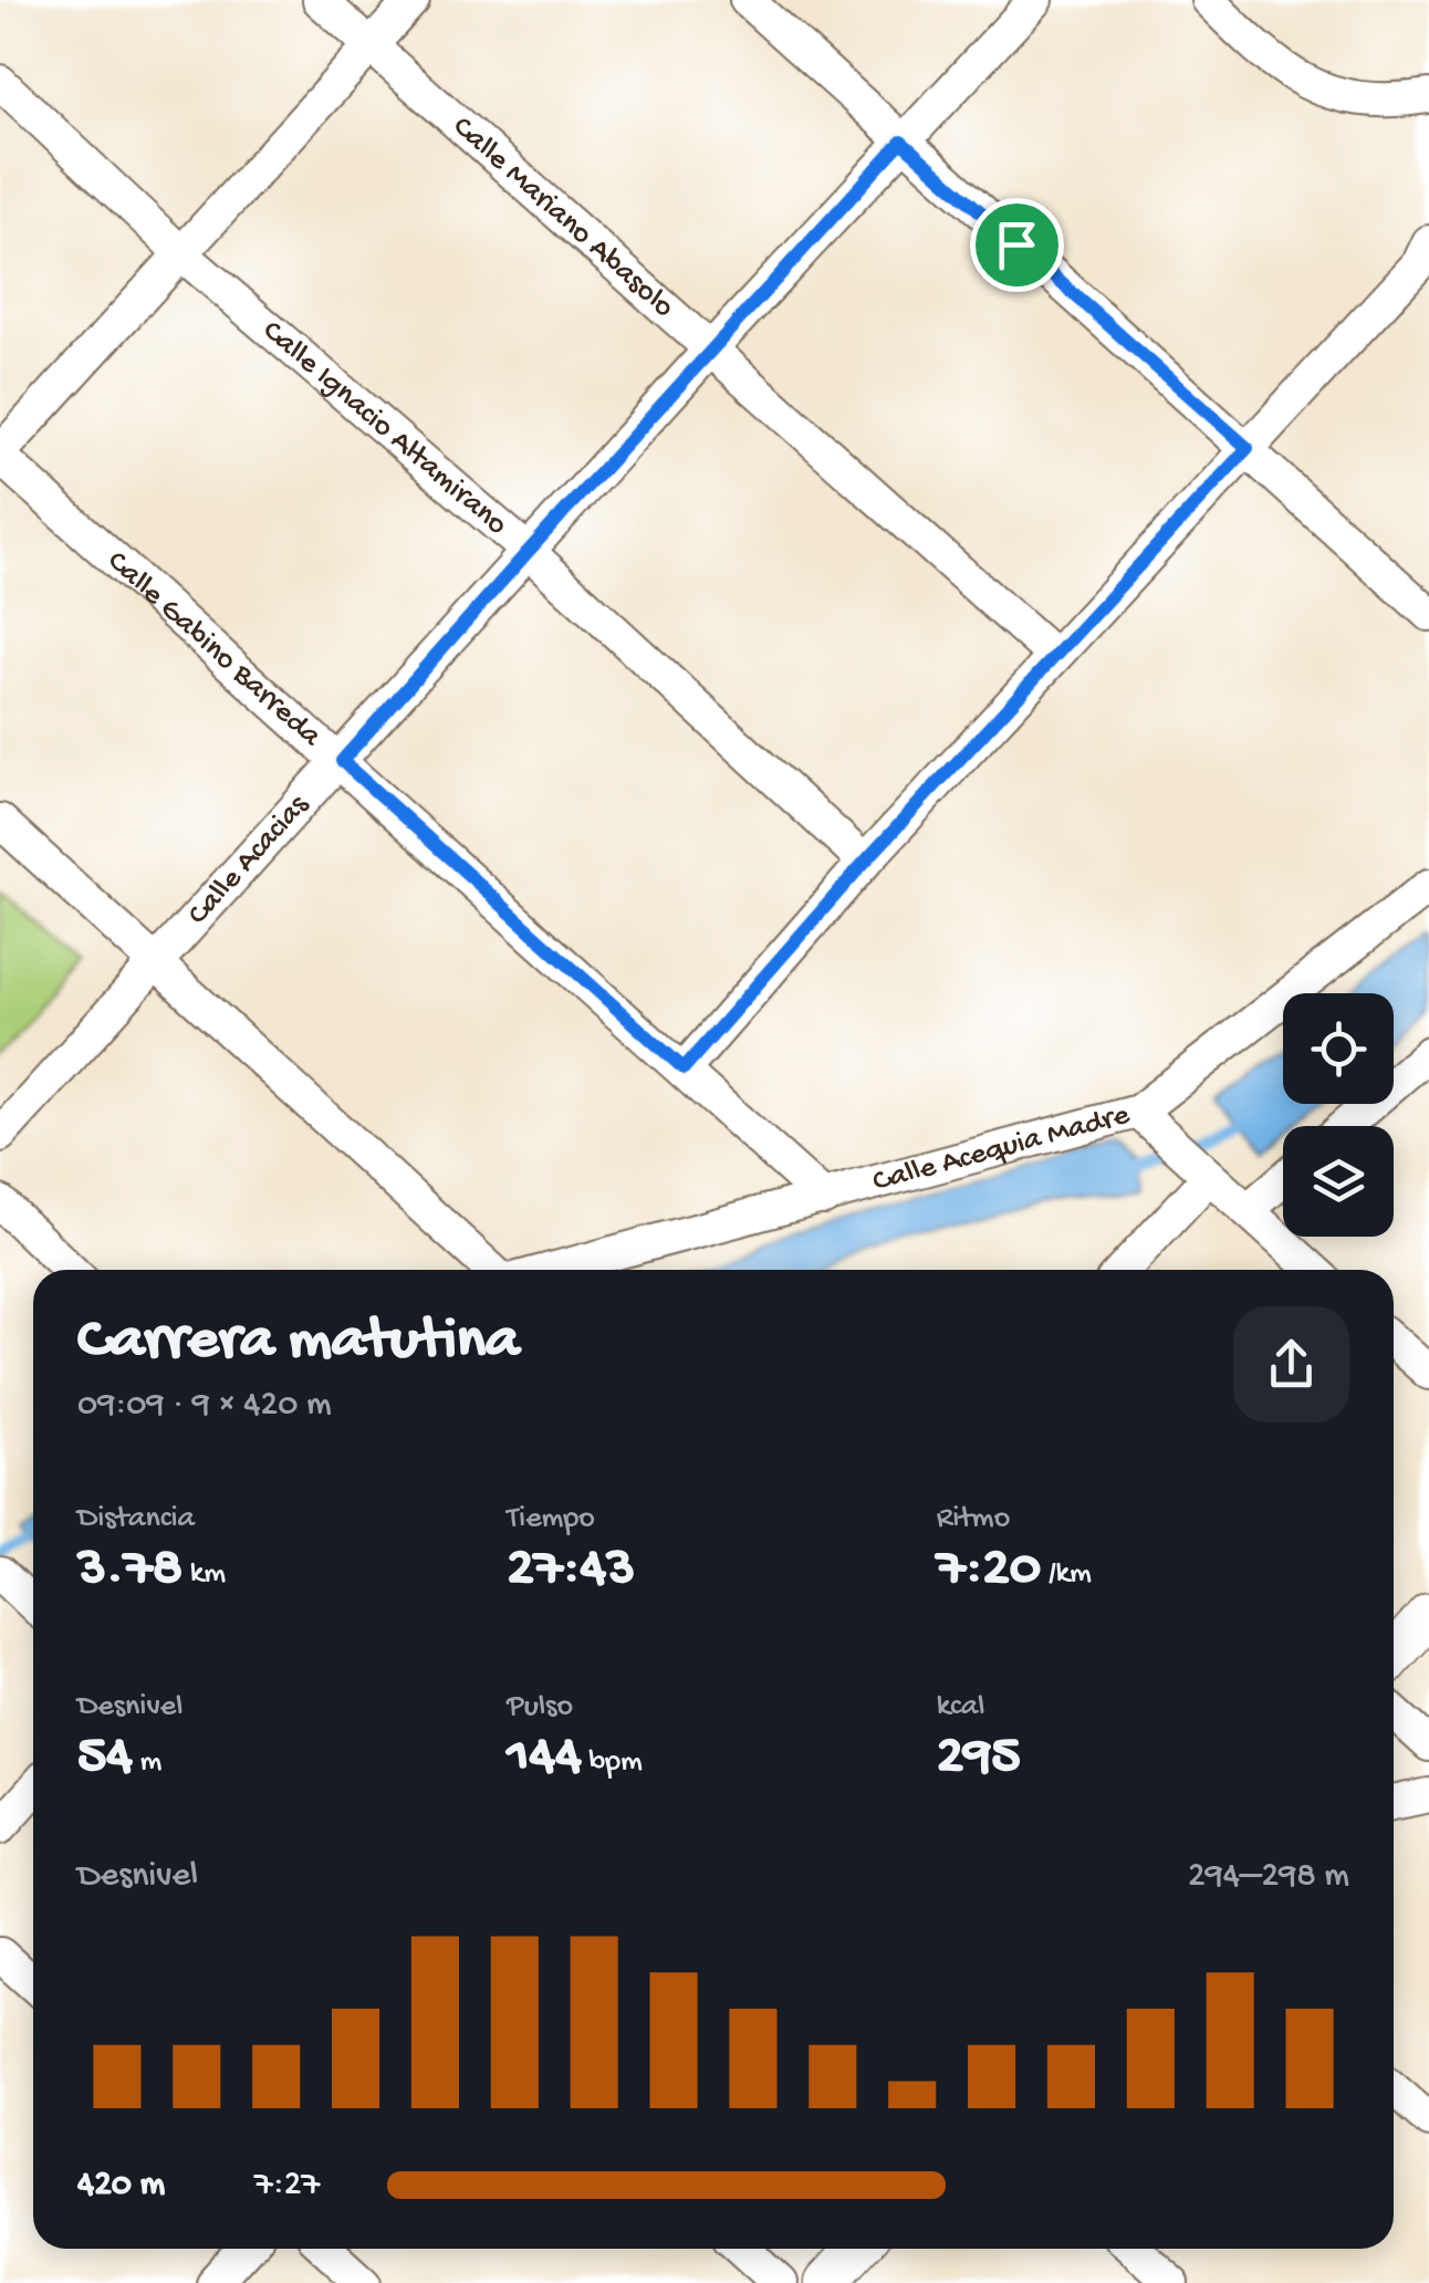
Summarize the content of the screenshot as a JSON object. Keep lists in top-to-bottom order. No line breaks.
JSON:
{"streets":{"street":["Calle Mariano Abasolo","Calle Ignacio Altamirano","Calle Gabino Barreda","Calle Acacias","Calle Acequia Madre"]},"crossings":[["Calle Mariano Abasolo","Calle Acacias"],["Calle Ignacio Altamirano","Calle Acacias"],["Calle Gabino Barreda","Calle Acacias"],["Calle Gabino Barreda","Calle Acequia Madre"]],"page":{"heading":["Carrera matutina","09:09 · 9 × 420 m"],"stats":[["Distancia","3.78 km"],["Tiempo","27:43"],["Ritmo","7:20 /km"],["Desnivel","54 m"],["Pulso","144 bpm"],["kcal","295"]],"chart":["Desnivel","294–298 m"],"list":[{"name":"420 m","note":"7:27"}]}}
